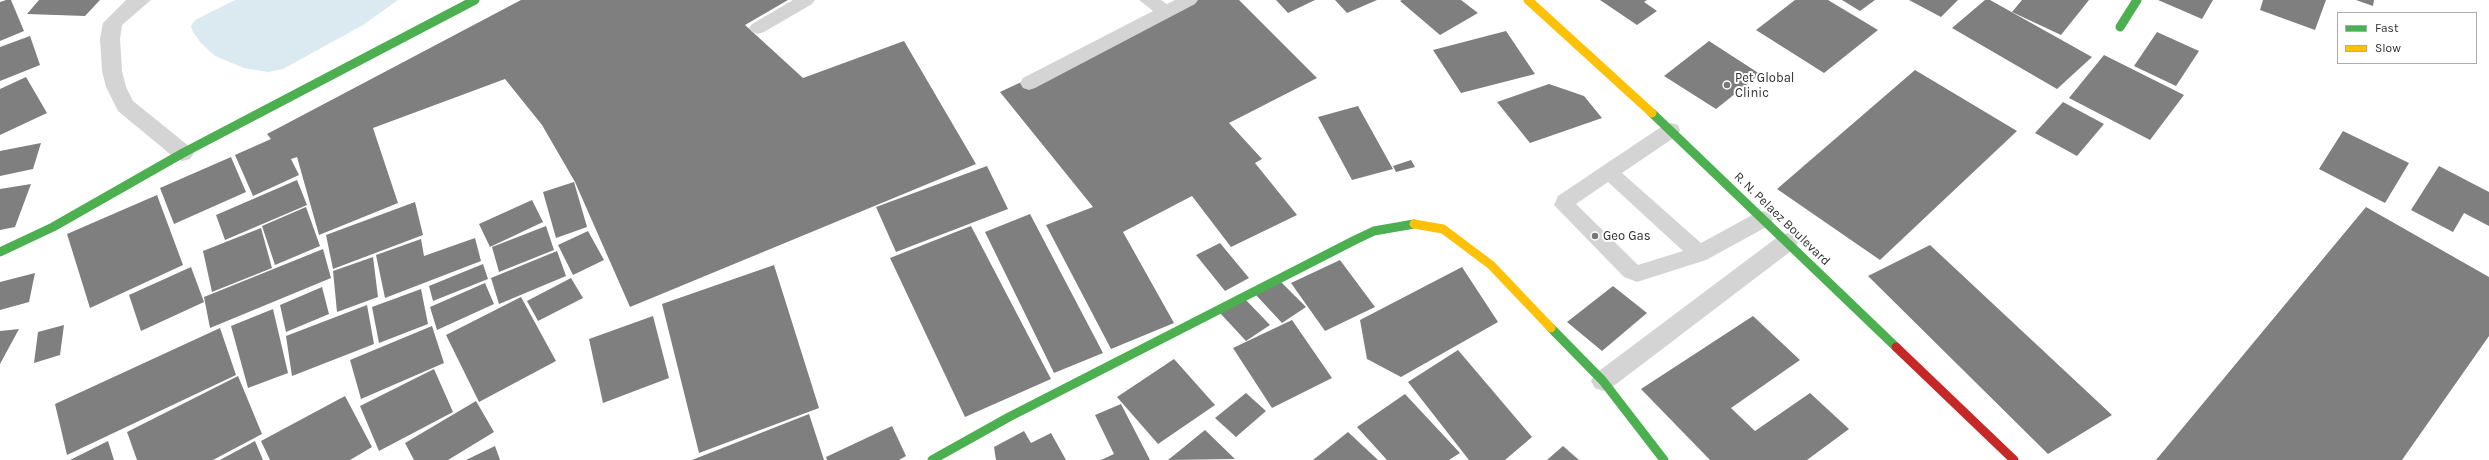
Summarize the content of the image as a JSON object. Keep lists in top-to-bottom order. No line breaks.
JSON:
{"streets":{"street":["R. N. Pelaez Boulevard"]},"places":["Pet Global Clinic","Geo Gas"],"legend":["Fast","Slow"]}
